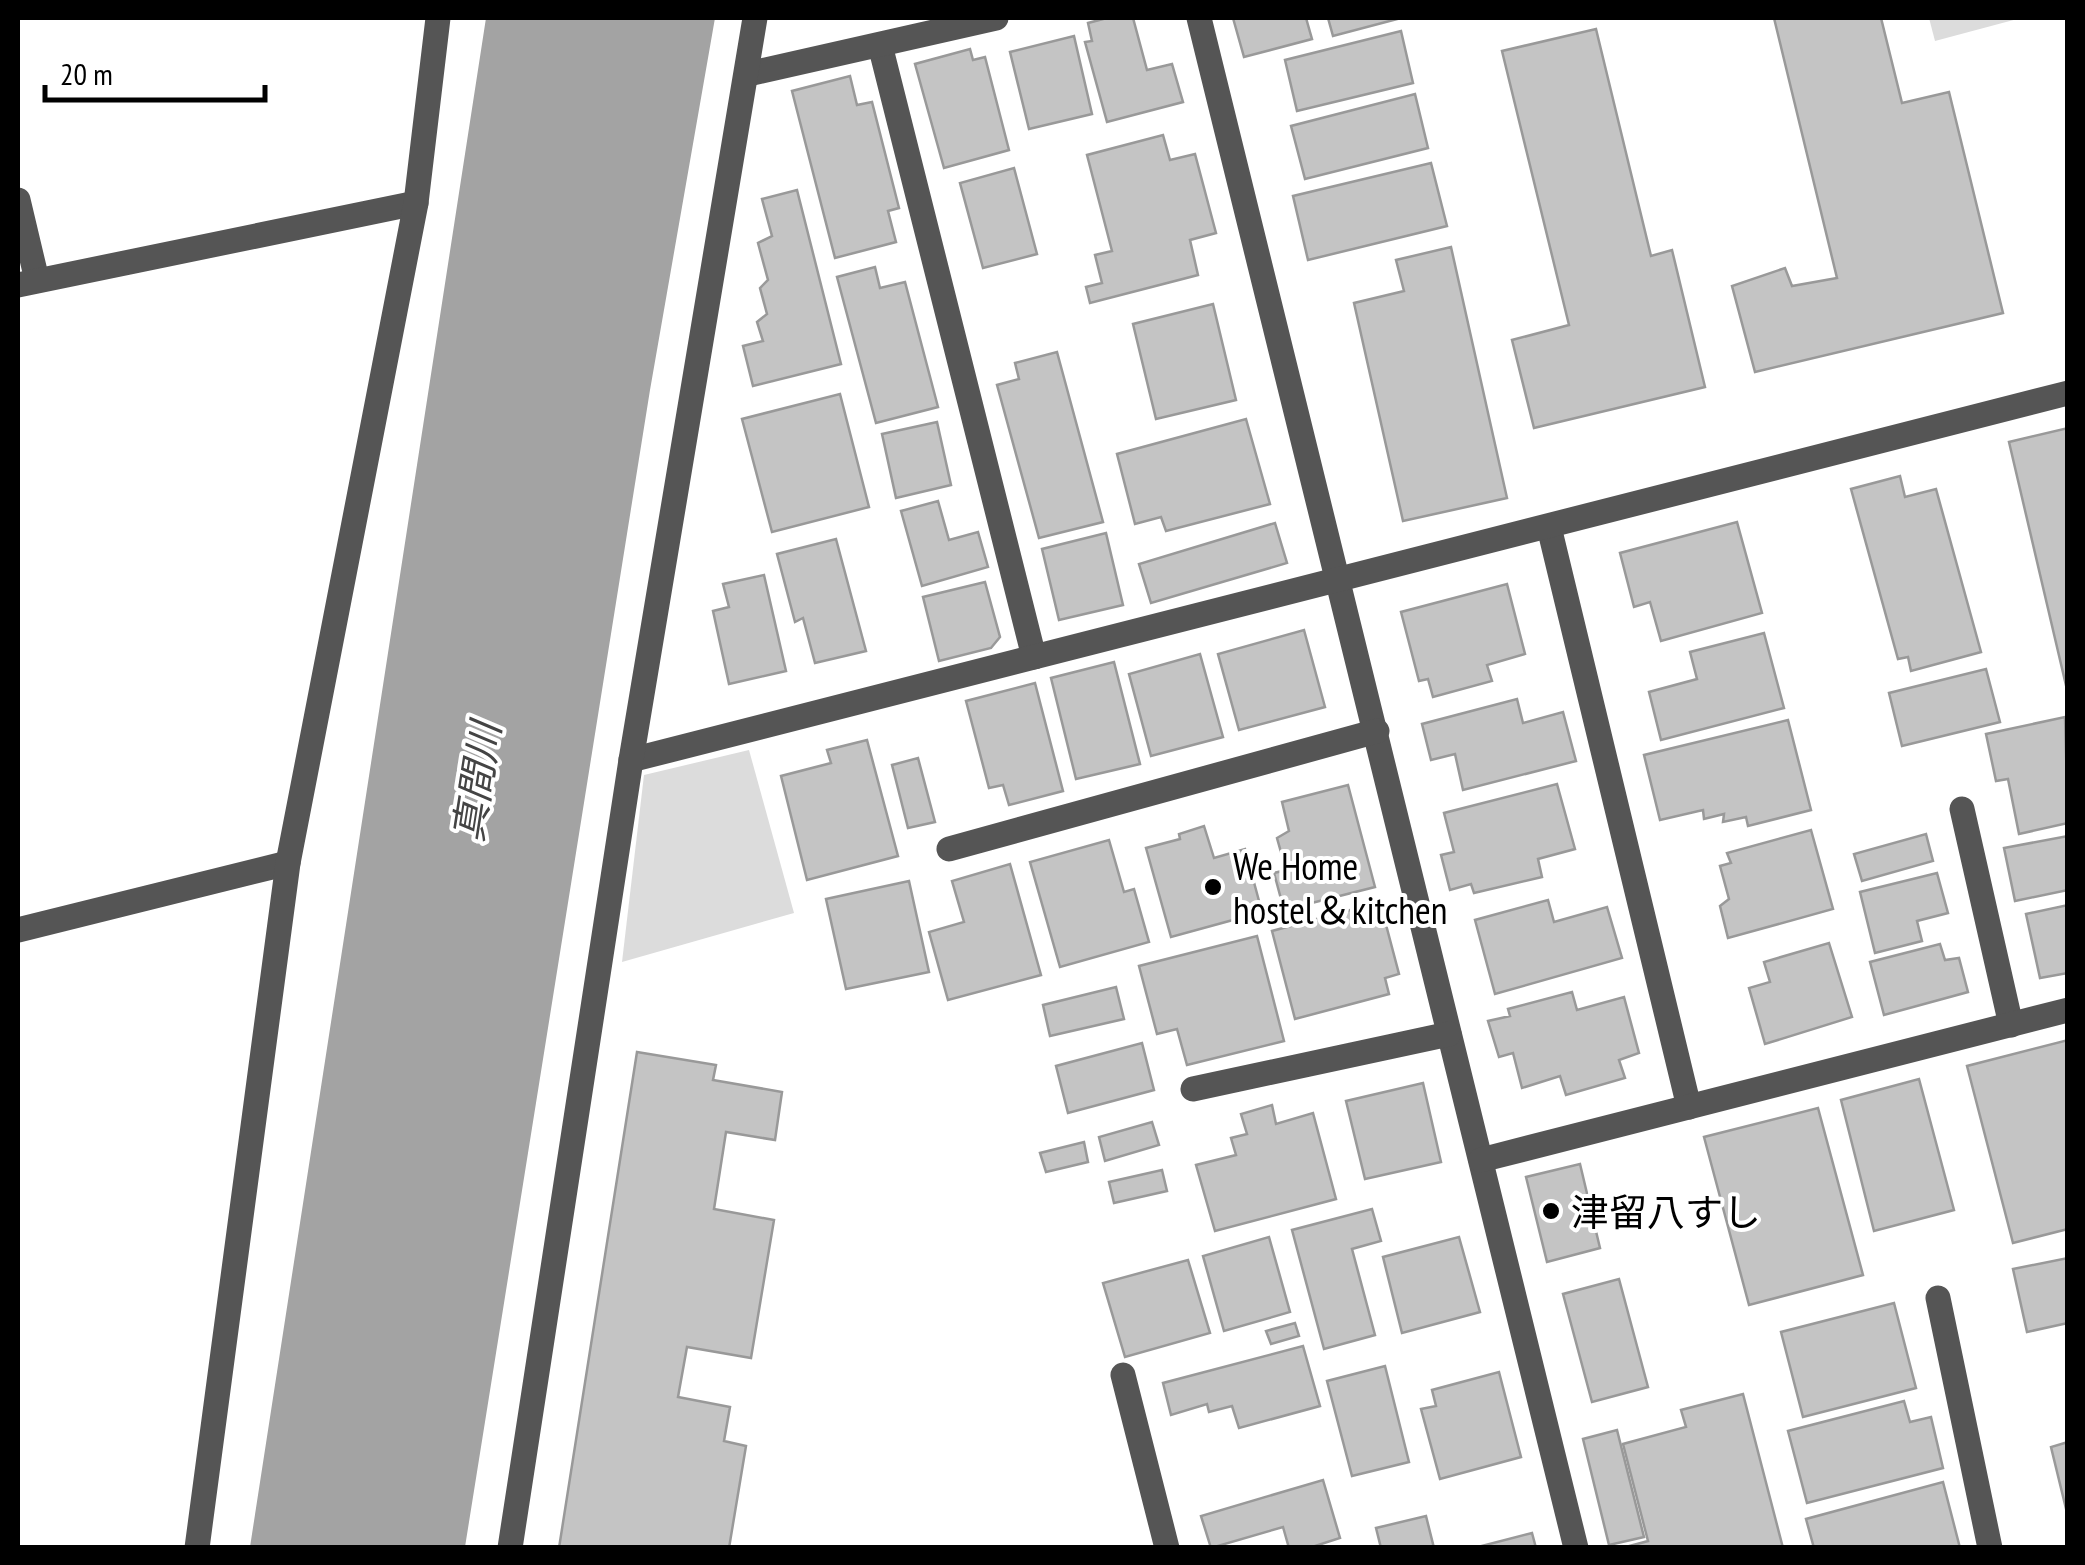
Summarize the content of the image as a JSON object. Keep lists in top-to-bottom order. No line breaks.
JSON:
{"water":["真間川"],"places":["We Home hostel＆kitchen","津留八すし"],"scale_bar":"20 m"}
